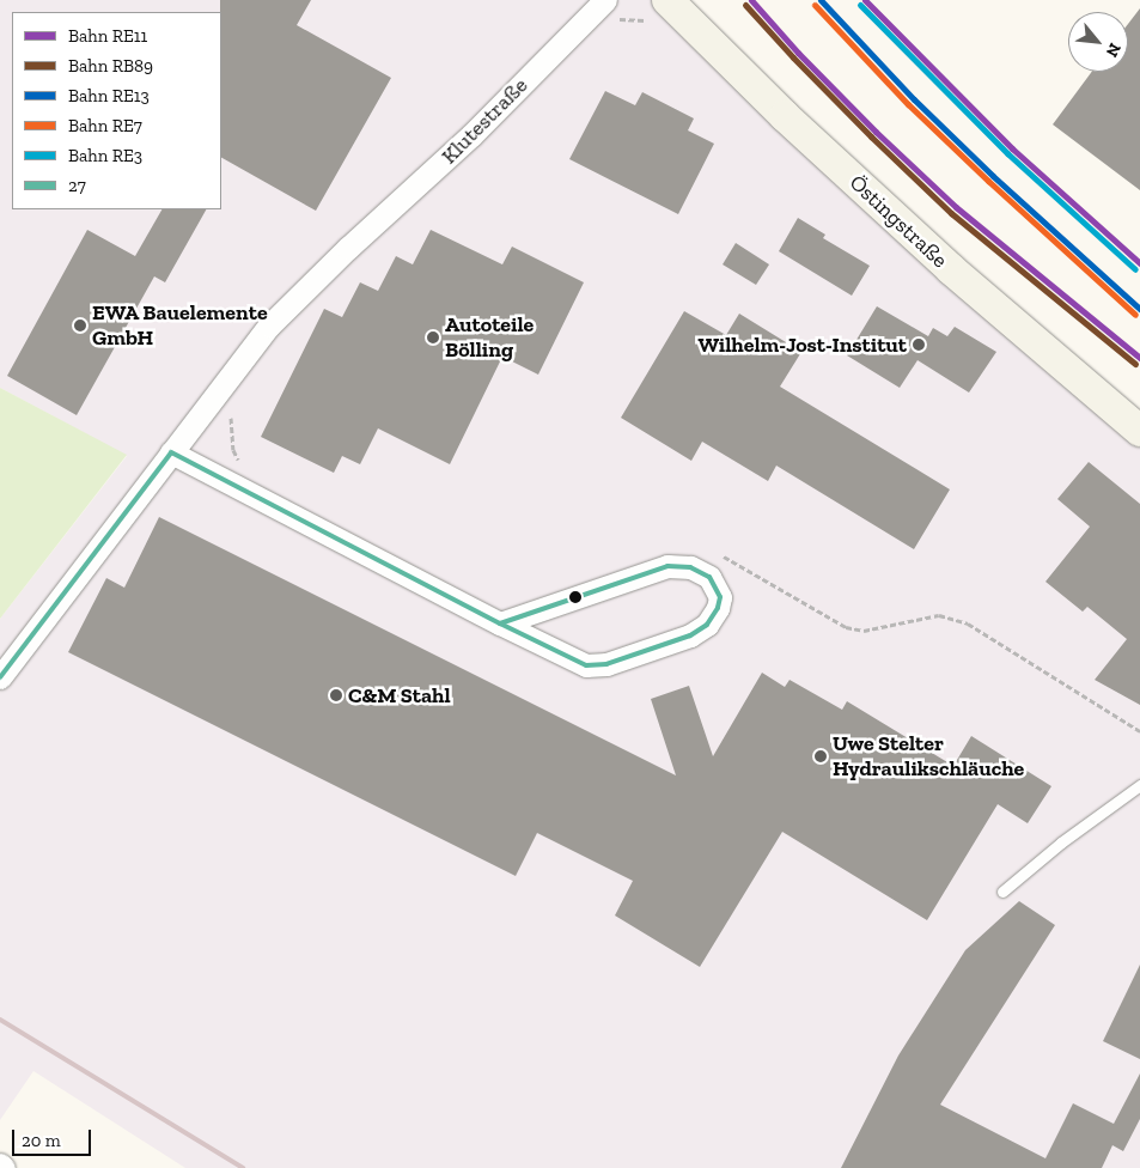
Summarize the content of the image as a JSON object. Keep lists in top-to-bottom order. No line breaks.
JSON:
{"streets":{"street":["Klutestraße","Östingstraße"]},"places":["EWA Bauelemente GmbH","Autoteile Bölling","Wilhelm-Jost-Institut","C&M Stahl","Uwe Stelter Hydraulikschläuche"],"lines":["rail line RE11","rail line RE13","rail line RB89","rail line RE7","rail line RE3","transit line 27"],"legend":["Bahn RE11","Bahn RB89","Bahn RE13","Bahn RE7","Bahn RE3","27"],"scale_bar":"20 m","north":"bottom right"}
